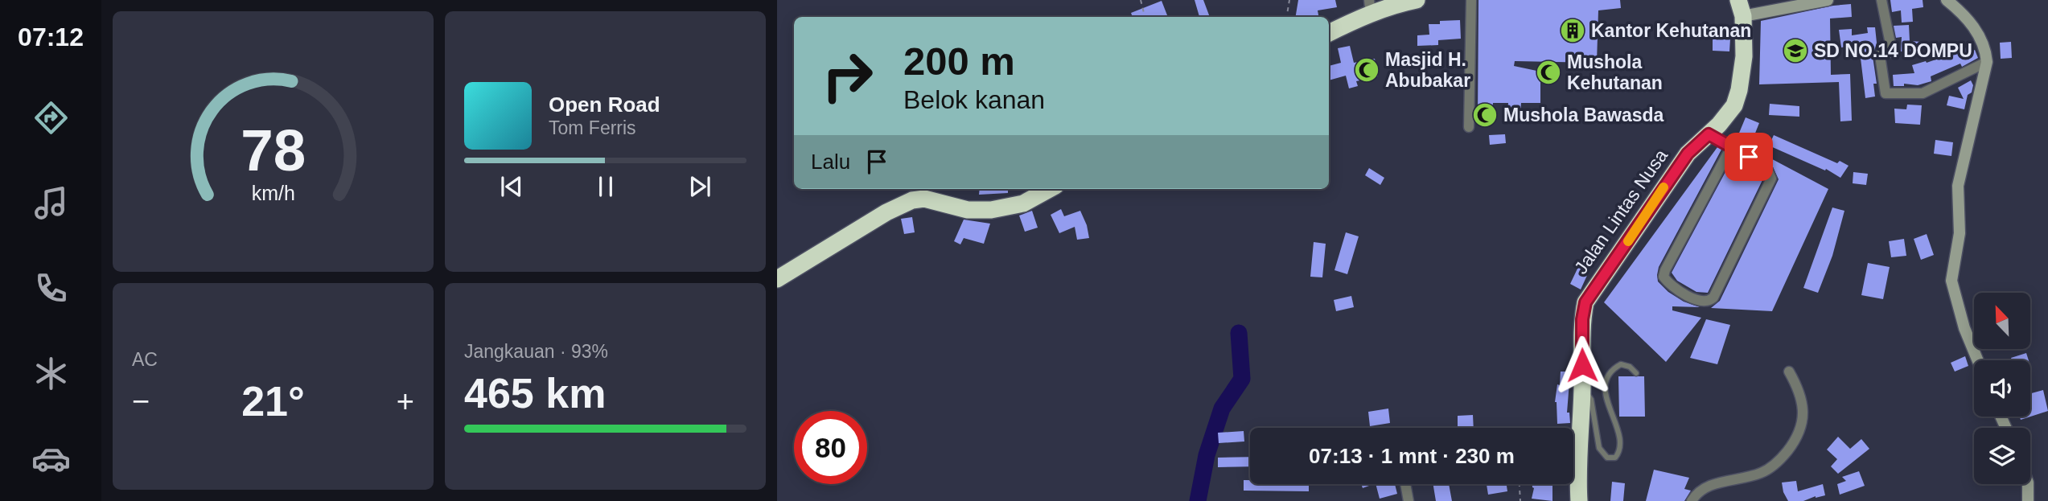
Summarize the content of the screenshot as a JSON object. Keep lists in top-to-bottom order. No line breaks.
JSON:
{"streets":{"highway":["Jalan Lintas Nusa"]},"places":{"building":["Kantor Kehutanan"],"school or university":["SD NO.14 DOMPU"],"mosque":["Masjid H. Abubakar","Mushola Kehutanan","Mushola Bawasda"]},"north":"top left","page":{"tabs":"07:12","turn":["200 m","Belok kanan"],"song":["Open Road","Tom Ferris"],"then":"Lalu","tile":["AC",["Jangkauan · 93%","465 km"]],"heat":["−","21°","+"],"limit":"80","trip":"07:13 · 1 mnt · 230 m","gauge":["78","km/h"]}}
